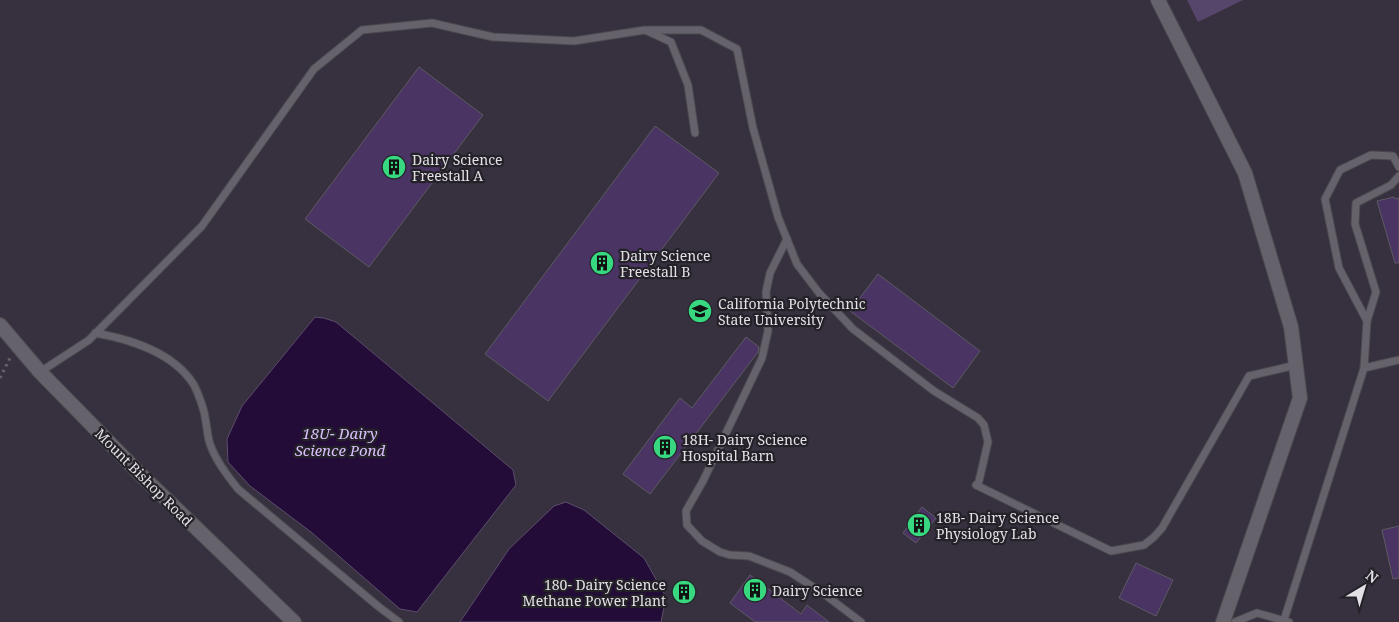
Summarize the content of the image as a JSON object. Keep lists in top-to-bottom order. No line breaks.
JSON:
{"streets":{"street":["Mount Bishop Road"]},"water":["18U- Dairy Science Pond"],"places":{"building":["Dairy Science Freestall A","Dairy Science Freestall B","18H- Dairy Science Hospital Barn","18B- Dairy Science Physiology Lab","Dairy Science","180- Dairy Science Methane Power Plant"],"school or university":["California Polytechnic State University"]},"north":"top right"}
